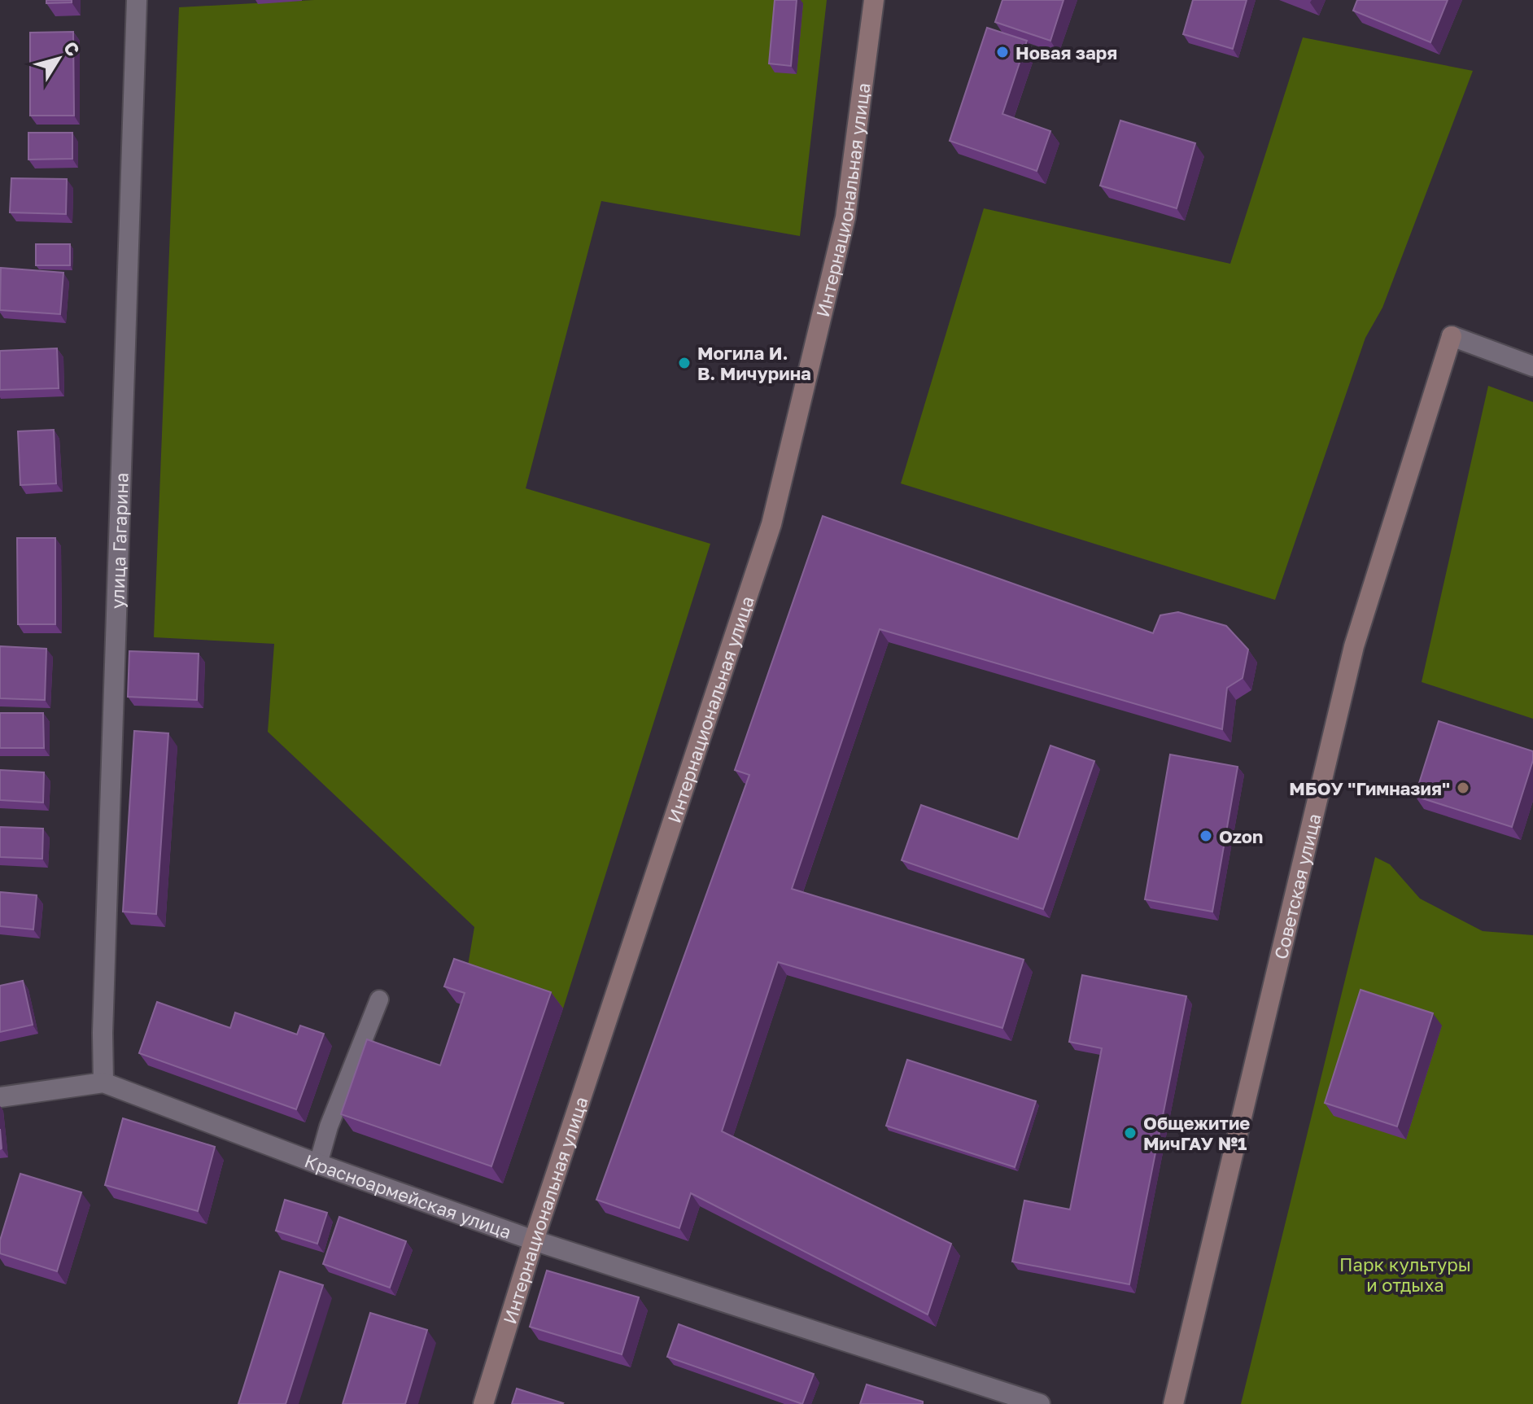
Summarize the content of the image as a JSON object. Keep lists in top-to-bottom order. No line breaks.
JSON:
{"streets":{"main road":["Интернациональная улица","Советская улица"],"street":["улица Гагарина","Красноармейская улица"]},"crossings":[["Интернациональная улица","Красноармейская улица"],["улица Гагарина","Красноармейская улица"]],"parks":["Парк культуры и отдыха"],"places":["Новая заря","Могила И. В. Мичурина","МБОУ \"Гимназия\"","Ozon","Общежитие МичГАУ №1"],"north":"top right"}
